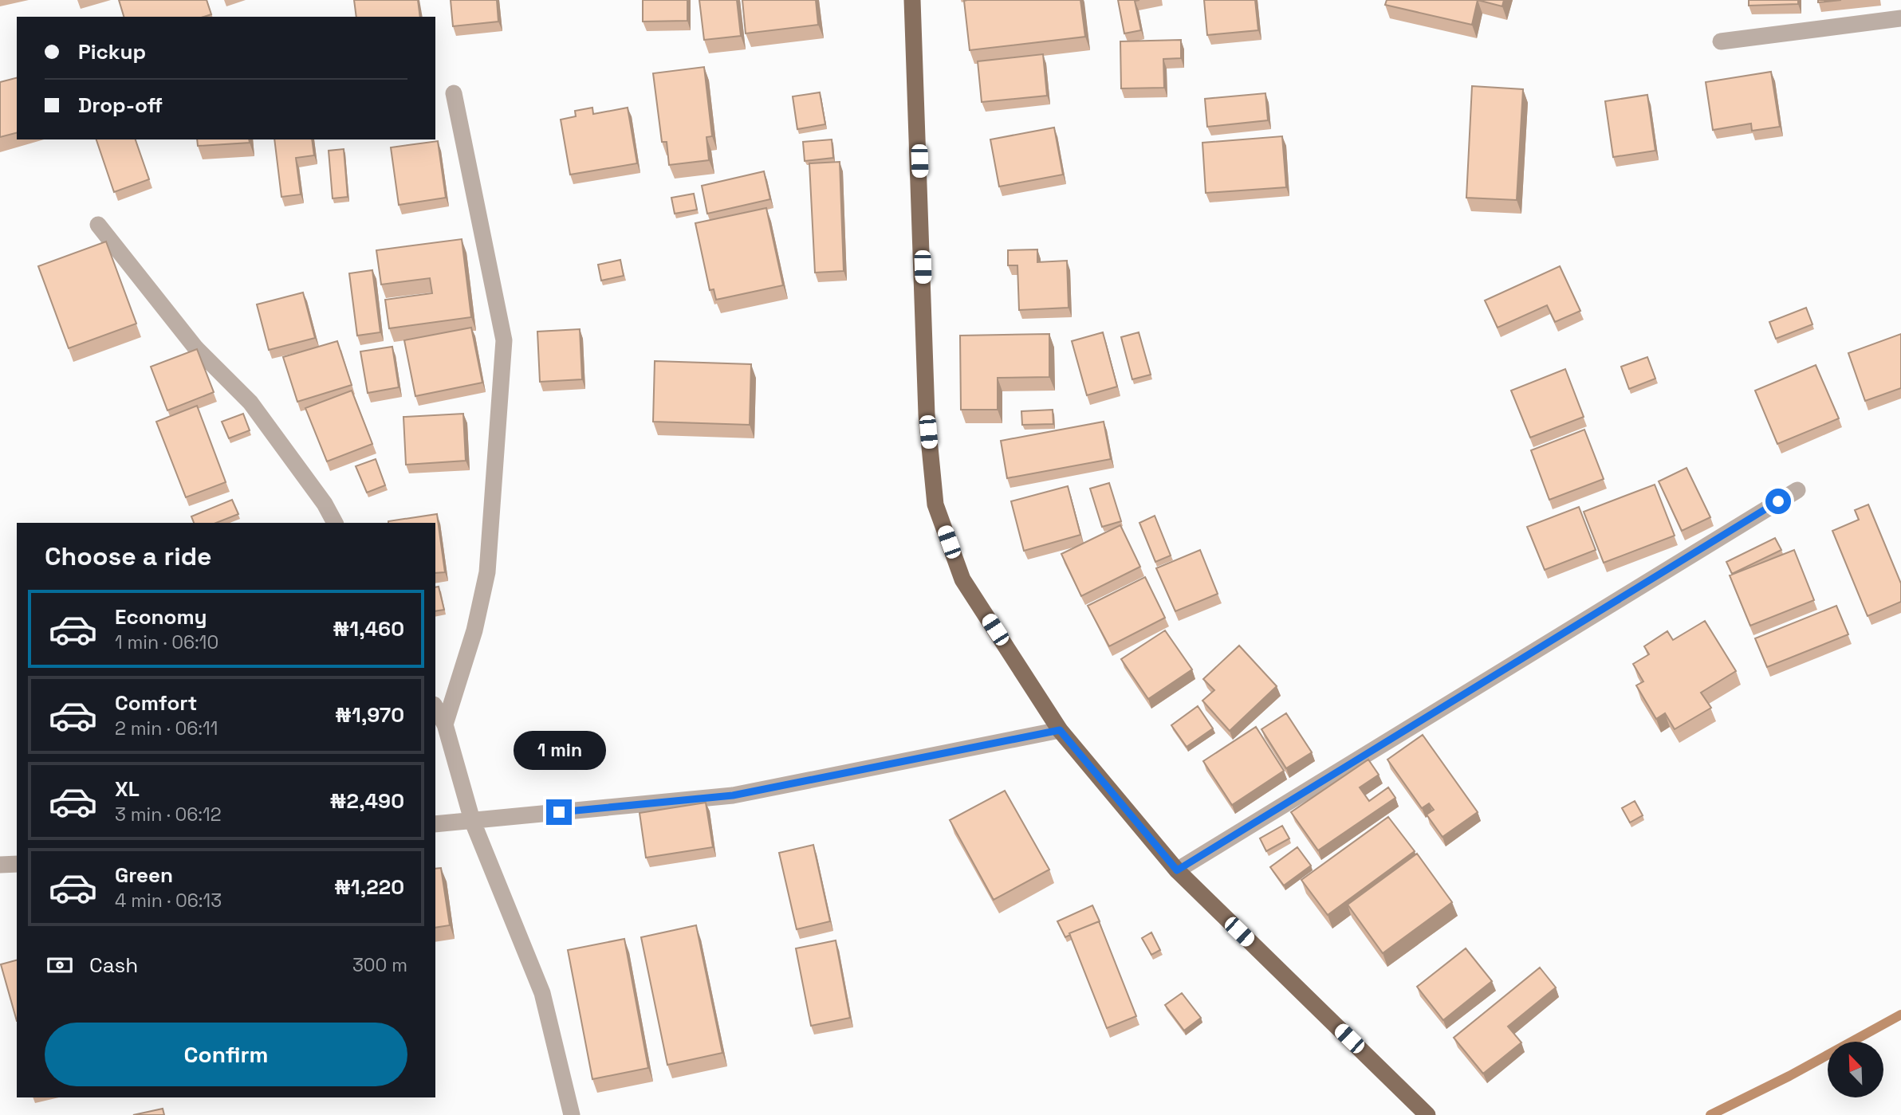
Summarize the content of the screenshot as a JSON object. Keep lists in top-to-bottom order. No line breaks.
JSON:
{"north":"top left","page":{"banner":["Pickup","Drop-off"],"heading":"Choose a ride","list":[{"name":"Economy","note":"1 min · 06:10","value":"₦1,460"},{"name":"Comfort","note":"2 min · 06:11","value":"₦1,970"},{"name":"XL","note":"3 min · 06:12","value":"₦2,490"},{"name":"Green","note":"4 min · 06:13","value":"₦1,220"}],"bubble":"1 min","pay":["Cash","300 m"],"buttons":"Confirm"}}
